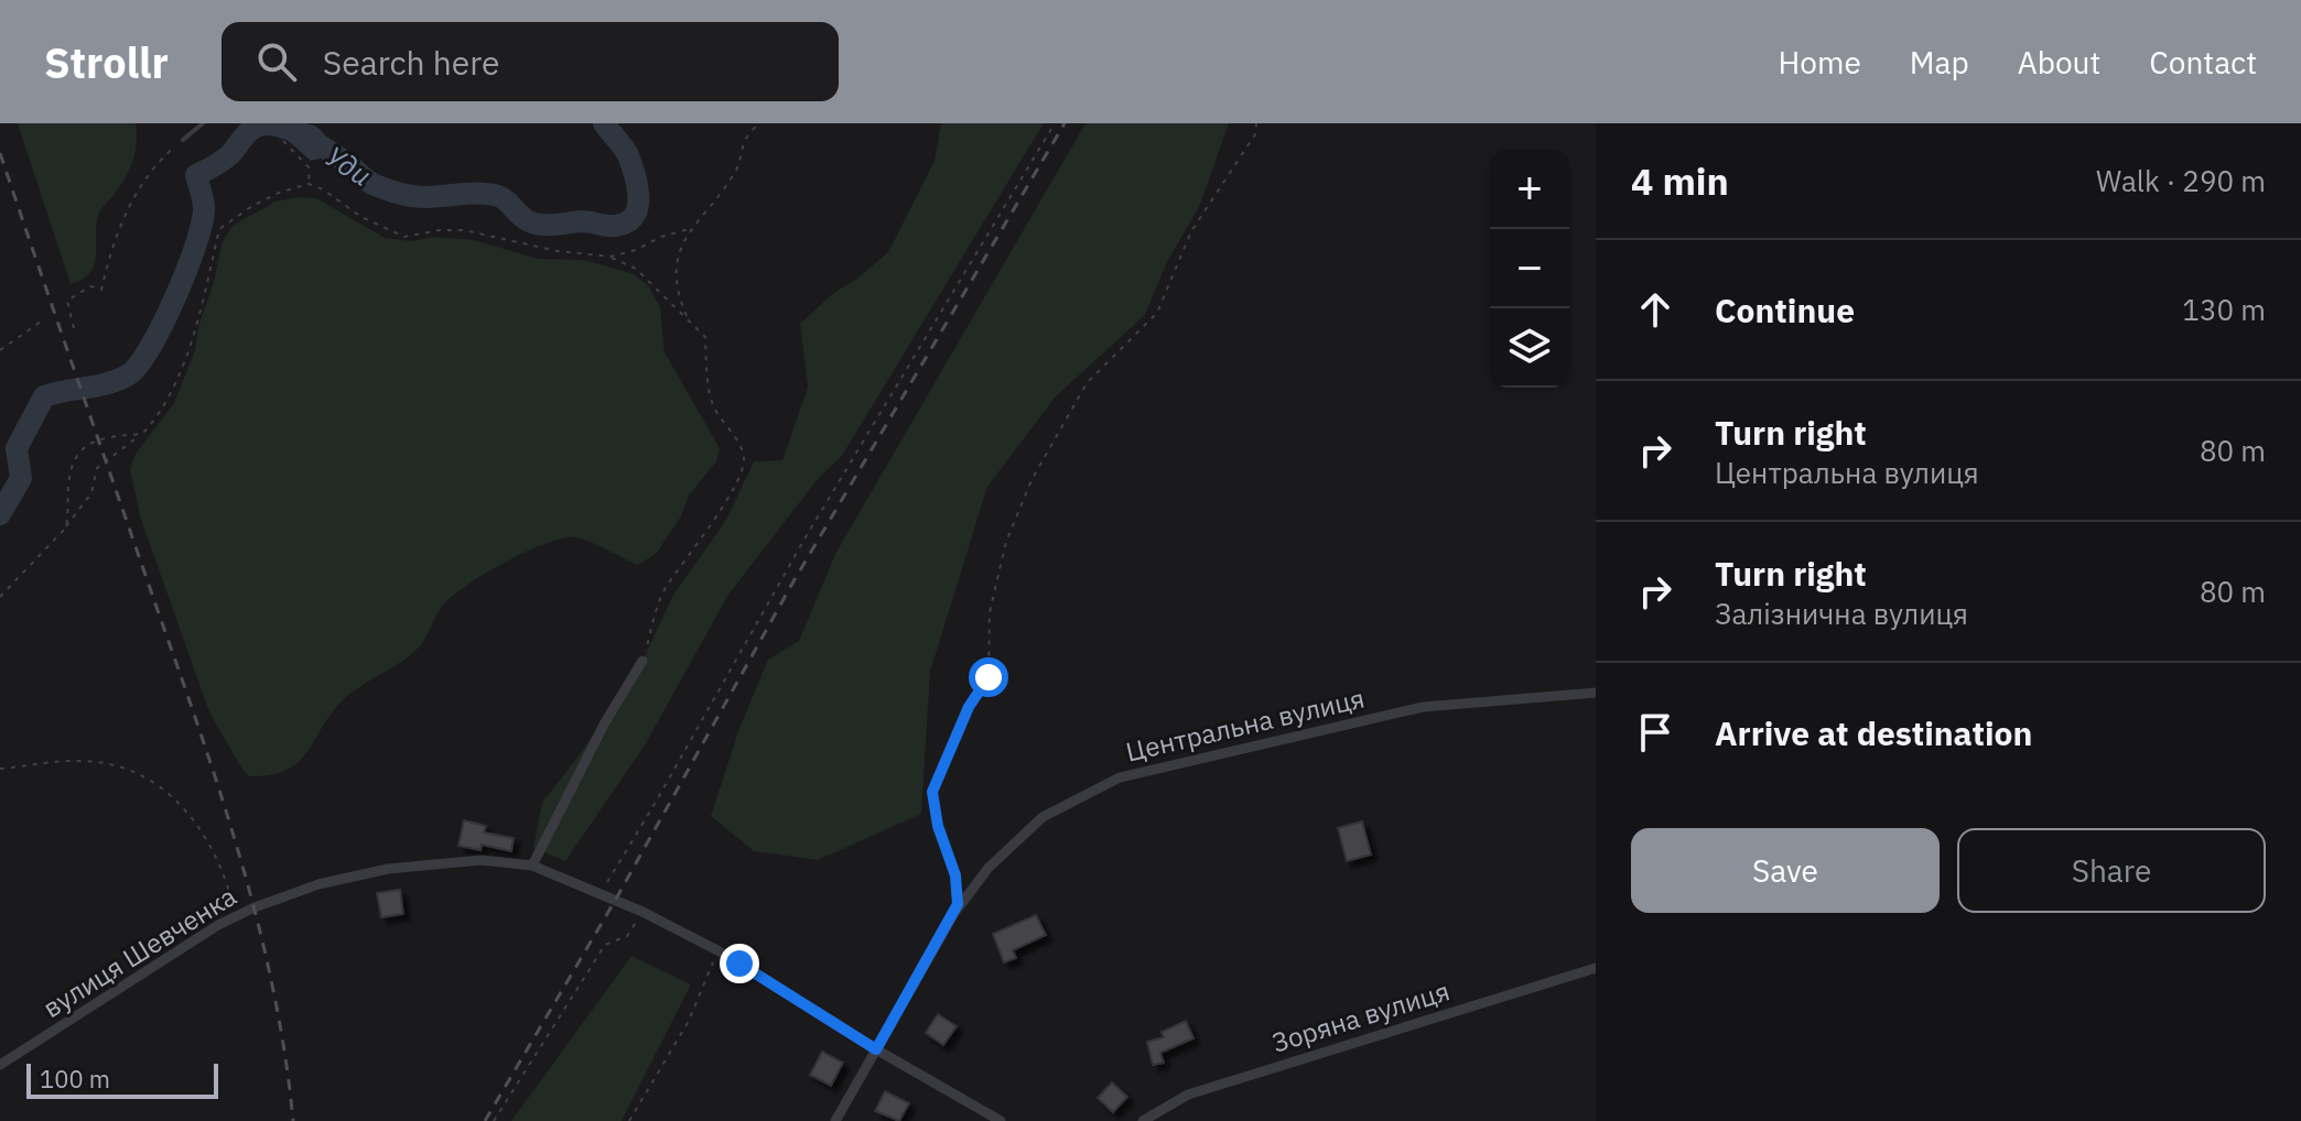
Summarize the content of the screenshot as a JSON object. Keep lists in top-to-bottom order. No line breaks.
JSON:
{"streets":{"street":["Центральна вулиця","вулиця Шевченка","Зоряна вулиця"]},"crossings":[["Центральна вулиця","вулиця Шевченка"]],"water":["Уди"],"scale_bar":"100 m","page":{"header":"Strollr","search":"Search here","nav":["Home","Map","About","Contact"],"heading":["4 min","Walk · 290 m"],"map_buttons":["+","−"],"list":[["Continue","130 m"],["Turn right","Центральна вулиця","80 m"],["Turn right","Залізнична вулиця","80 m"],"Arrive at destination"],"buttons":["Save","Share"],"scale":"100 m"}}
